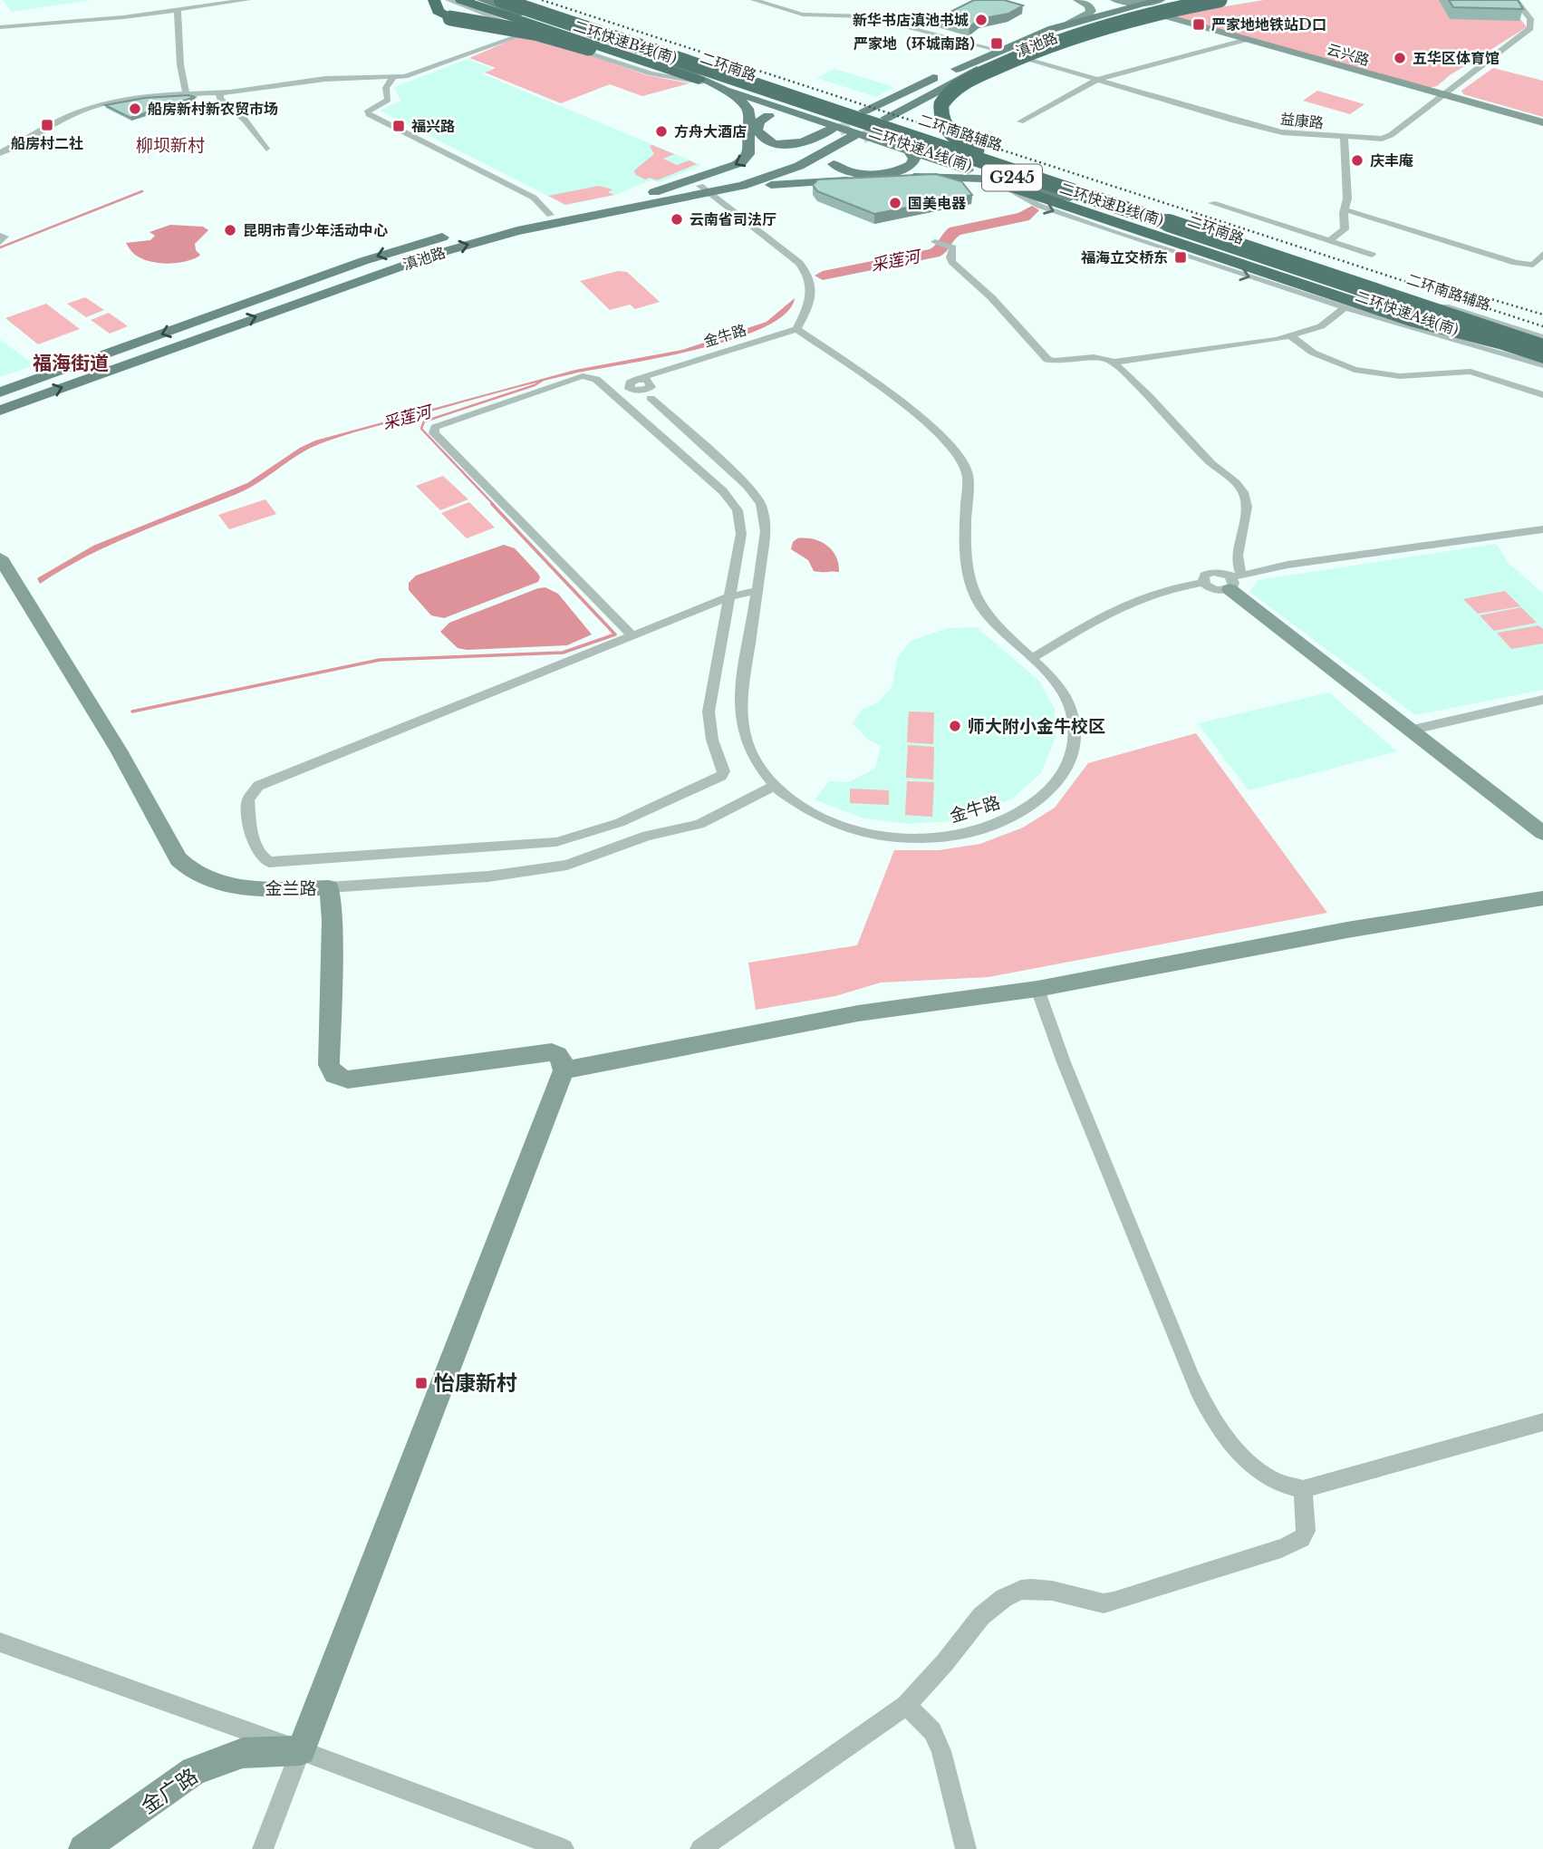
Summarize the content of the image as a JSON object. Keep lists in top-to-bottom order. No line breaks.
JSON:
{"streets":{"highway":["二环快速B线(南)","二环快速A线(南)"],"main road":["滇池路","二环南路","G245"],"street":["云兴路","益康路","二环南路辅路","金牛路","金兰路","金广路"]},"crossings":[["二环快速B线(南)","二环南路"],["滇池路","云兴路"],["滇池路","益康路"],["云兴路","益康路"],["二环南路","二环快速A线(南)"]],"districts":["柳坝新村","福海街道"],"water":["采莲河"],"places":{"other":["新华书店滇池书城","五华区体育馆","船房新村新农贸市场","方舟大酒店","庆丰庵","国美电器","云南省司法厅","昆明市青少年活动中心","师大附小金牛校区"],"transit":["严家地地铁站D口","严家地（环城南路）","船房村二社","福兴路","福海立交桥东","怡康新村"]}}
